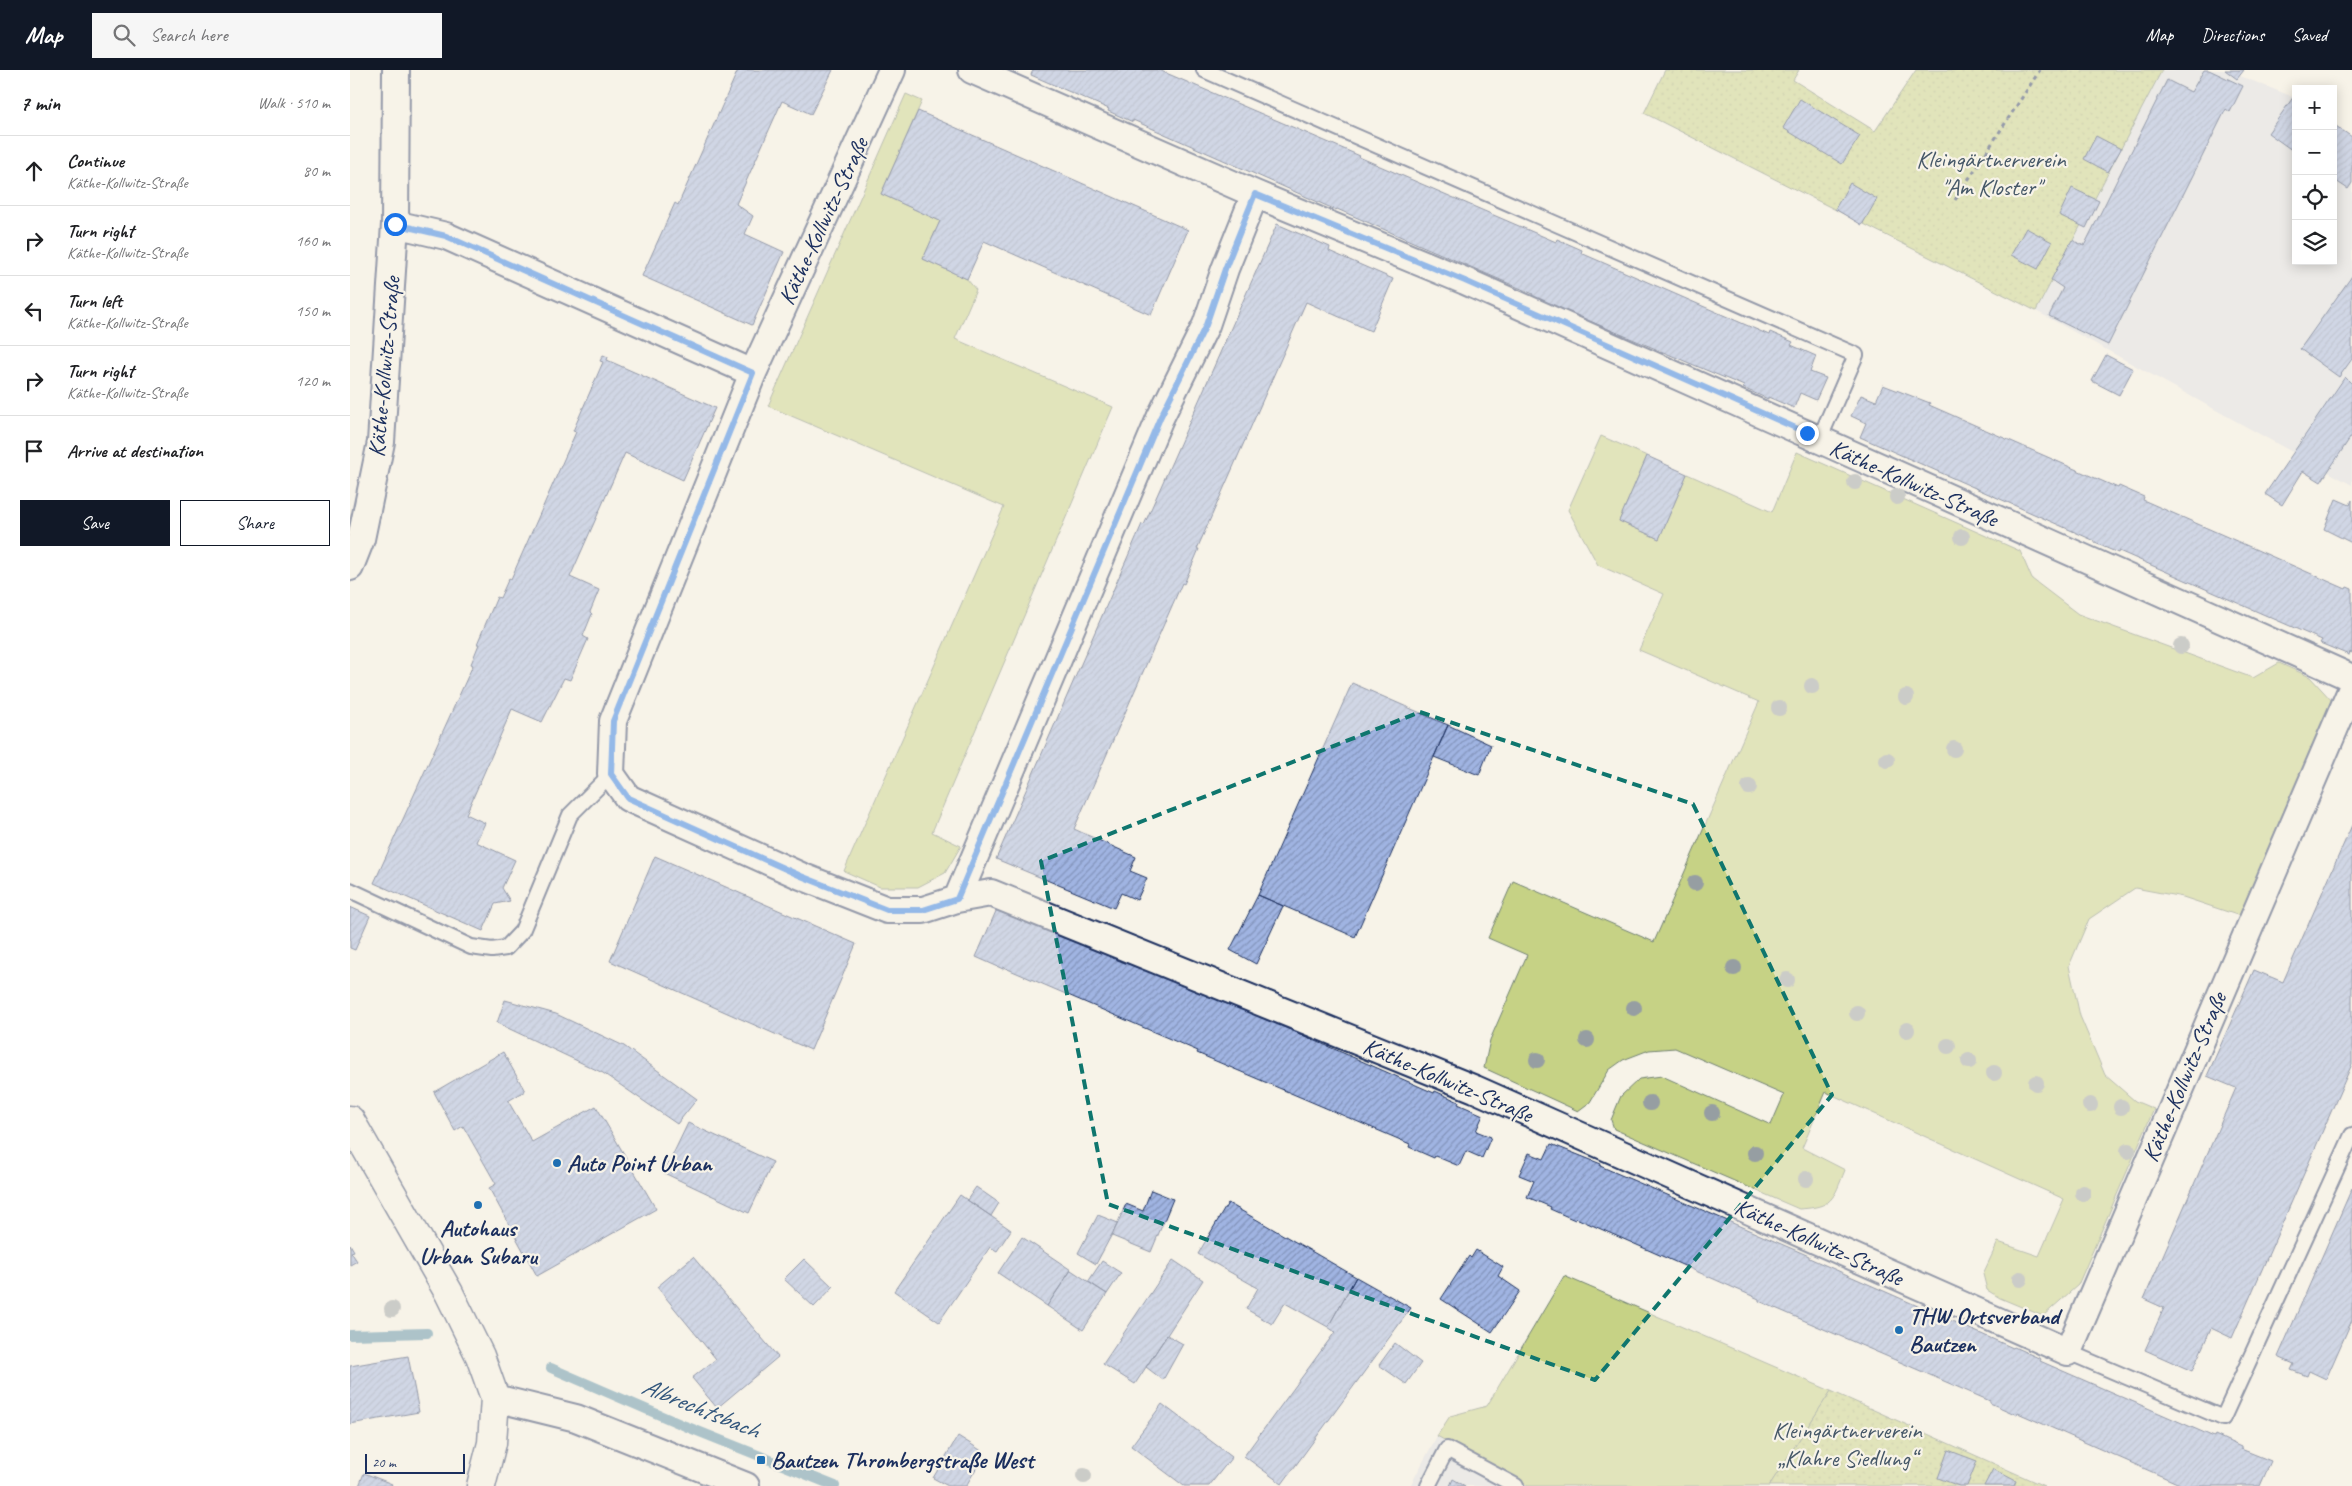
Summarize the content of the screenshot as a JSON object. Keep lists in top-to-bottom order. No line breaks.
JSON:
{"streets":{"street":["Käthe-Kollwitz-Straße"]},"water":["Albrechtsbach"],"parks":["Kleingärtnerverein \"Am Kloster\"","Kleingärtnerverein „Klahre Siedlung“"],"places":{"other":["Auto Point Urban","Autohaus Urban Subaru","THW Ortsverband Bautzen"],"transit":["Bautzen Thrombergstraße West"]},"scale_bar":"20 m","page":{"header":"Map","search":"Search here","nav":["Map","Directions","Saved"],"heading":["7 min","Walk · 510 m"],"map_buttons":["+","−"],"list":[["Continue","Käthe-Kollwitz-Straße","80 m"],["Turn right","Käthe-Kollwitz-Straße","160 m"],["Turn left","Käthe-Kollwitz-Straße","150 m"],["Turn right","Käthe-Kollwitz-Straße","120 m"],"Arrive at destination"],"buttons":["Save","Share"],"scale":"20 m"}}
